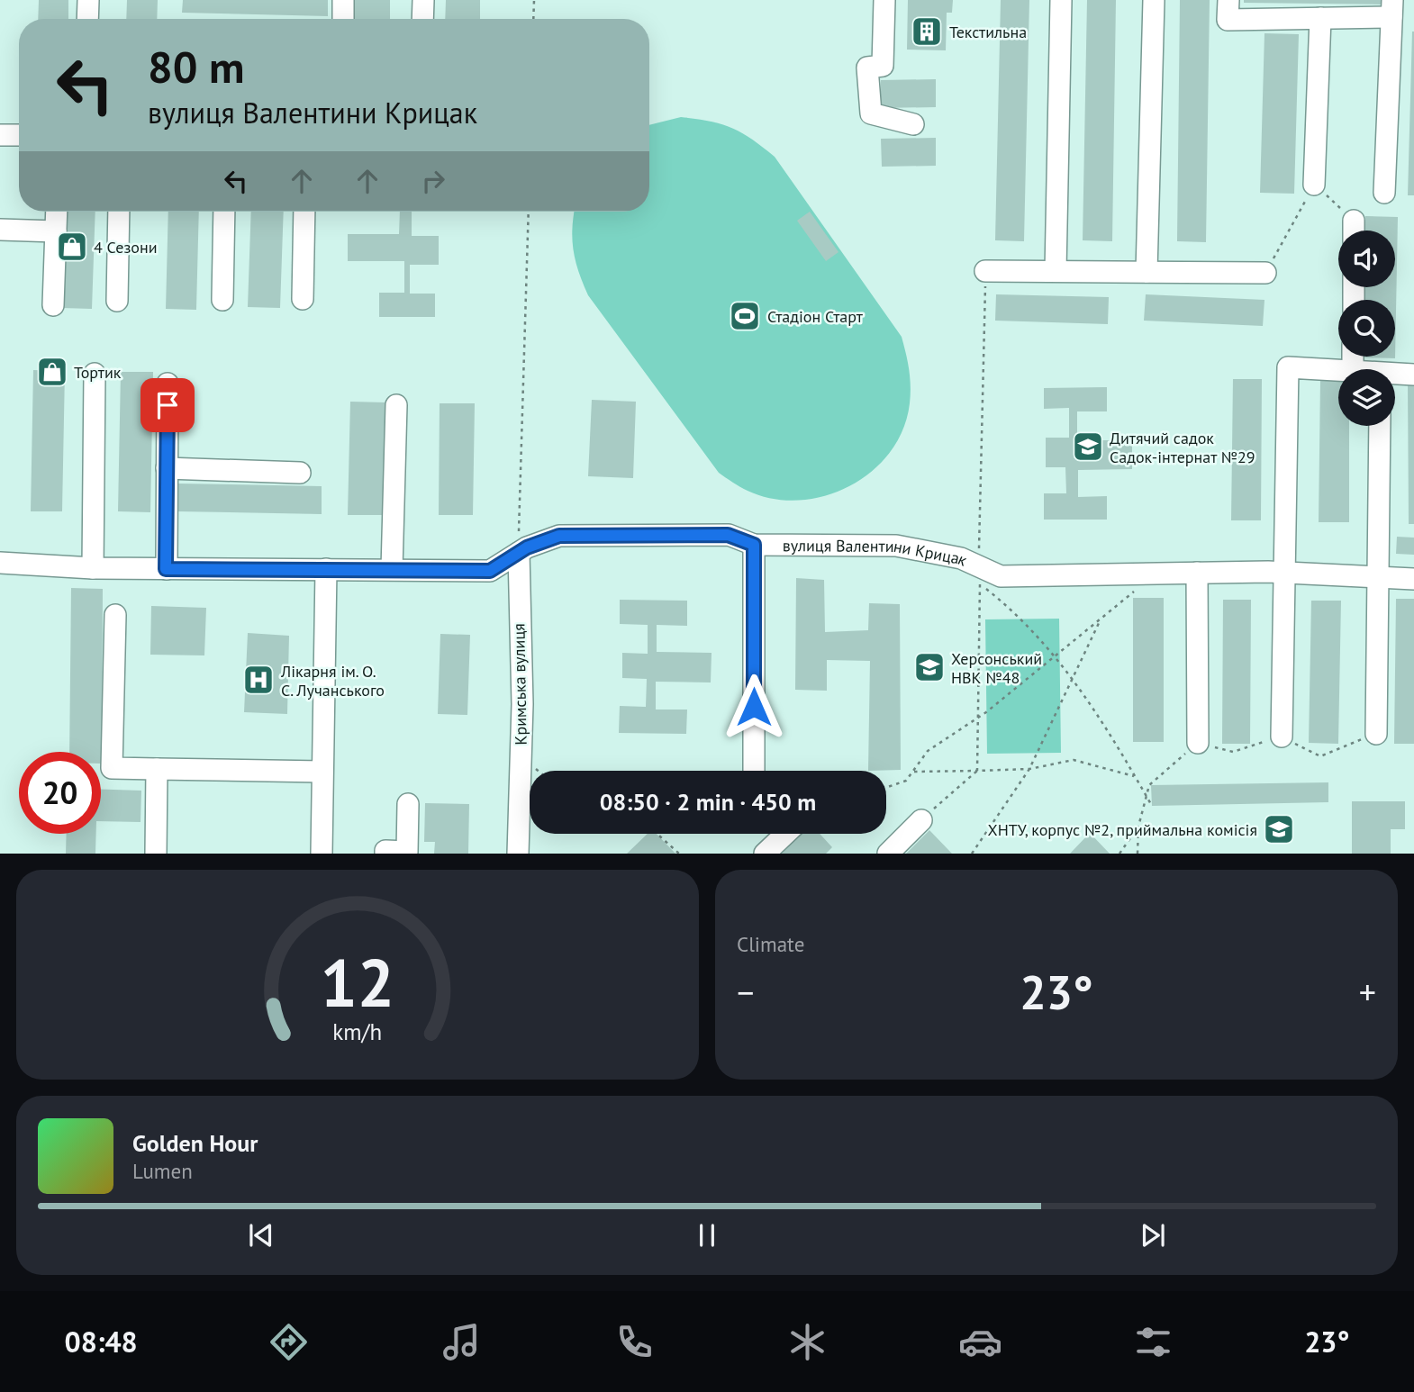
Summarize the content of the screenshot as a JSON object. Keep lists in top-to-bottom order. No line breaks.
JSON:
{"streets":{"street":["вулиця Валентини Крицак","Кримська вулиця"]},"crossings":[["вулиця Валентини Крицак","Кримська вулиця"]],"places":{"building":["Текстильна"],"shop":["4 Сезони","Тортик"],"sports":["Стадіон Старт"],"school or university":["Дитячий садок Садок-інтернат №29","Херсонський НВК №48","ХНТУ, корпус №2, приймальна комісія"],"hospital":["Лікарня ім. О. С. Лучанського"]},"page":{"turn":["80 m","вулиця Валентини Крицак"],"limit":"20","trip":"08:50 · 2 min · 450 m","tile":"Climate","heat":["−","23°","+"],"song":["Golden Hour","Lumen"],"tabs":["08:48","23°"],"gauge":["12","km/h"]}}
